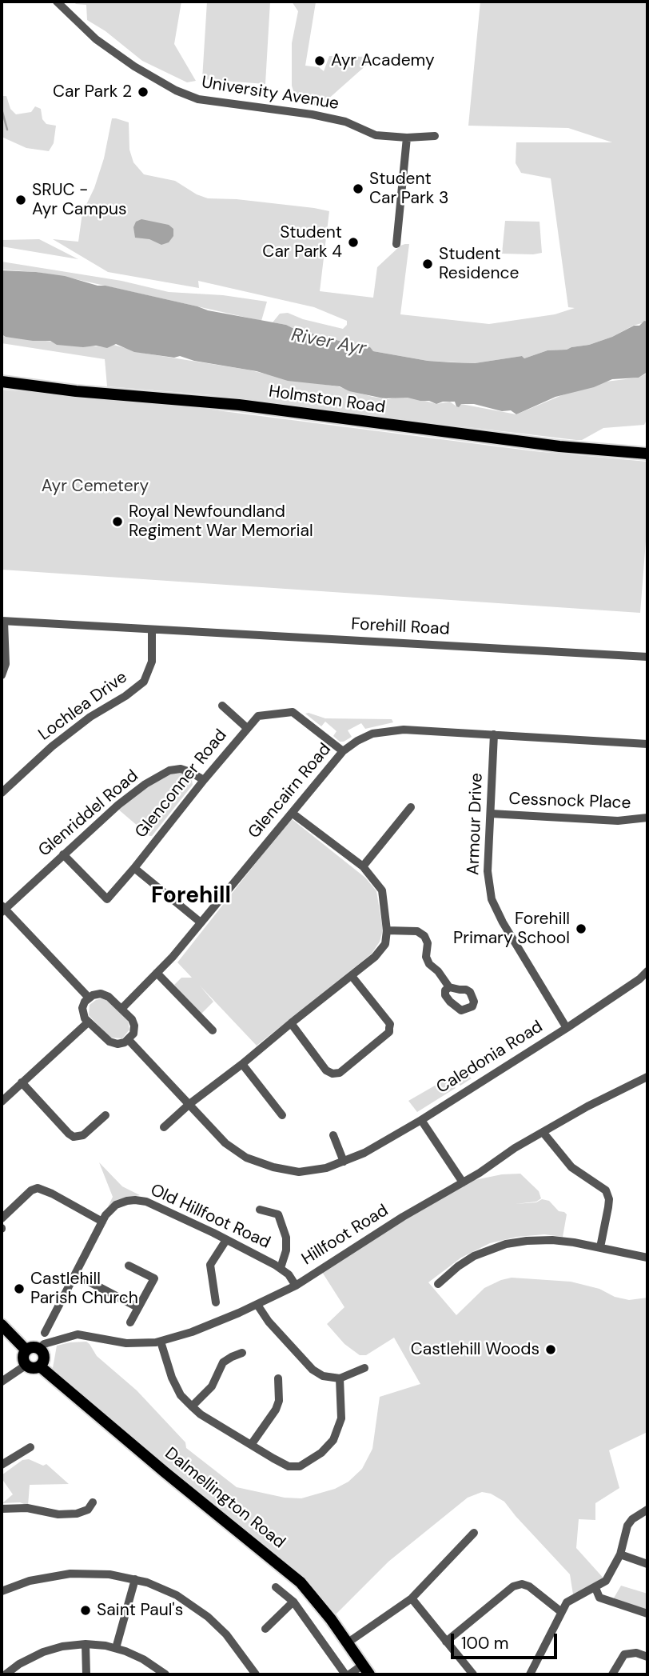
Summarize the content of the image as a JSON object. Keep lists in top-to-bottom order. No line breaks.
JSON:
{"streets":{"main road":["Holmston Road","Dalmellington Road"],"street":["University Avenue","Forehill Road","Lochlea Drive","Glenconner Road","Glencairn Road","Cessnock Place","Glenriddel Road","Armour Drive","Caledonia Road","Old Hillfoot Road","Hillfoot Road"]},"crossings":[["Forehill Road","Lochlea Drive"],["Glenconner Road","Glencairn Road"],["Glenconner Road","Glenriddel Road"],["Glencairn Road","Armour Drive"],["Glencairn Road","Caledonia Road"],["Cessnock Place","Armour Drive"],["Armour Drive","Caledonia Road"],["Old Hillfoot Road","Hillfoot Road"],["Hillfoot Road","Dalmellington Road"]],"districts":["Forehill"],"water":["River Ayr"],"parks":["Ayr Cemetery"],"places":["Ayr Academy","Car Park 2","Student Car Park 3","SRUC - Ayr Campus","Student Car Park 4","Student Residence","Royal Newfoundland Regiment War Memorial","Forehill Primary School","Castlehill Parish Church","Castlehill Woods","Saint Paul's"],"scale_bar":"100 m"}
